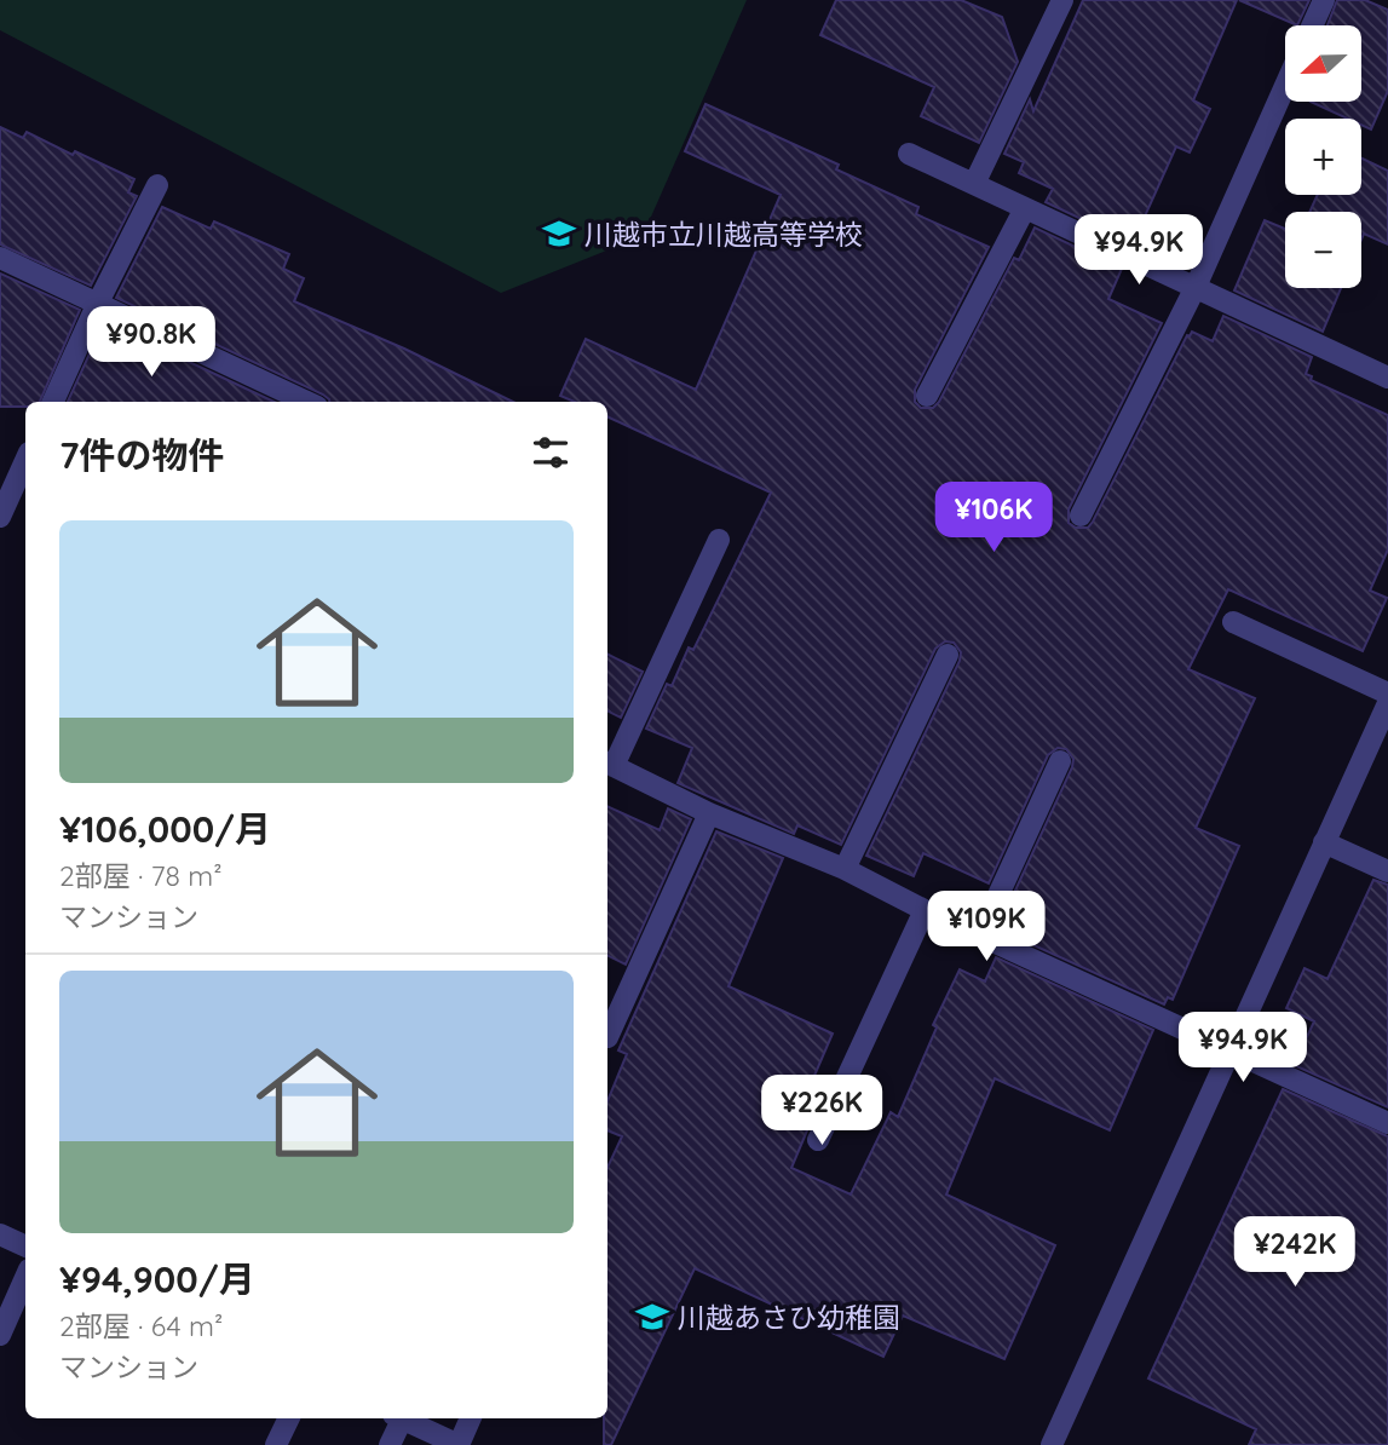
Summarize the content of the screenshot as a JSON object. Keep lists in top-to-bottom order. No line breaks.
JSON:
{"places":{"school or university":["川越市立川越高等学校","川越あさひ幼稚園"]},"north":"left","page":{"map_buttons":["+","−"],"price":["¥94.9K","¥90.8K","¥106K","¥109K","¥94.9K","¥226K","¥242K"],"heading":"7件の物件","list":[{"name":"¥106,000/月","note":"2部屋 · 78 m² · マンション"},{"name":"¥94,900/月","note":"2部屋 · 64 m² · マンション"}]}}
